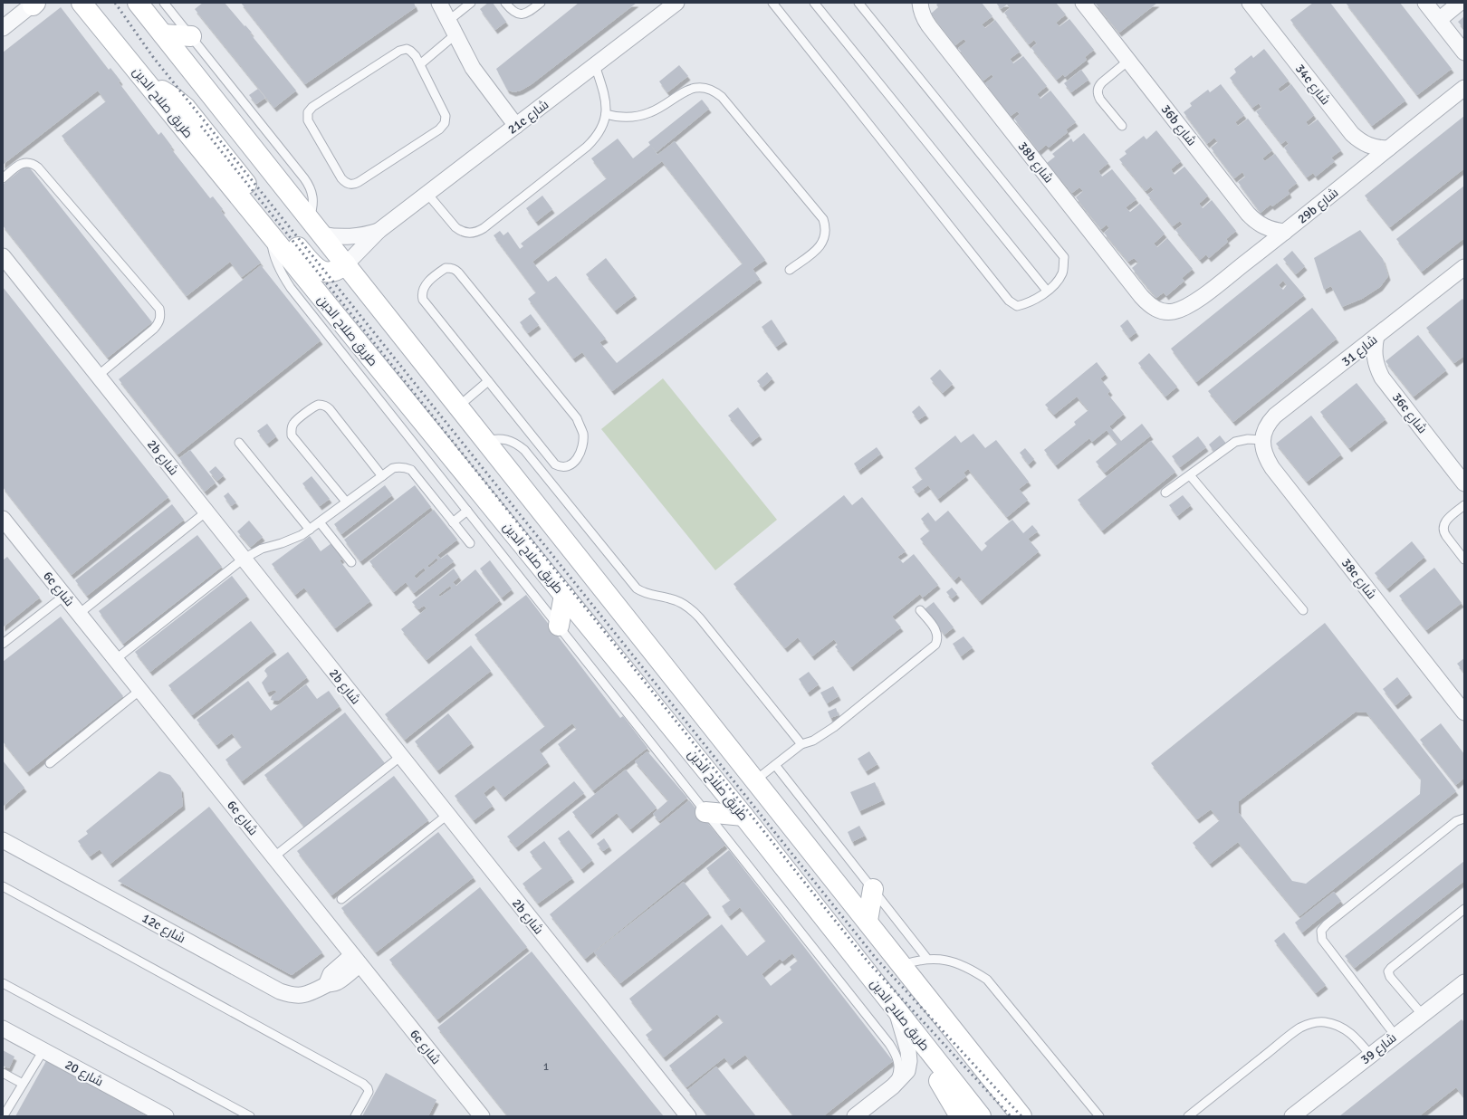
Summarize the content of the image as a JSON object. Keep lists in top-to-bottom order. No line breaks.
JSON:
{"streets":{"main road":["طريق صلاح الدين"],"street":["34c شارع","21c شارع","36b شارع","38b شارع","29b شارع","شارع 31","36c شارع","2b شارع","38c شارع","6c شارع","12c شارع","شارع 39","شارع 20"]},"crossings":[["34c شارع","29b شارع"],["36b شارع","29b شارع"],["38b شارع","29b شارع"],["شارع 31","36c شارع"],["شارع 31","38c شارع"],["6c شارع","12c شارع"]],"house_numbers":["1"]}
